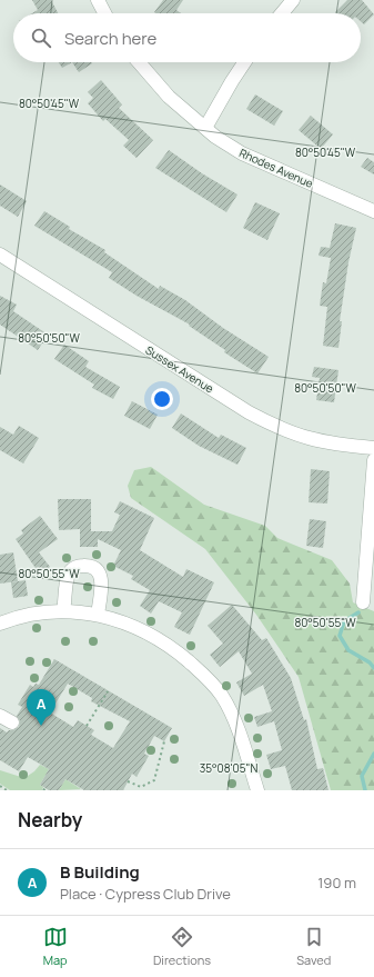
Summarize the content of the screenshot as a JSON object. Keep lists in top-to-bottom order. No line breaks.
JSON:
{"streets":{"street":["Rhodes Avenue","Sussex Avenue"]},"page":{"search":"Search here","pins":"A","heading":"Nearby","list":[{"mark":"A","name":"B Building","note":"Place · Cypress Club Drive","value":"190 m"}],"nav":["Map","Directions","Saved"]},"coordinates":["80°50'45\"W","80°50'50\"W","80°50'55\"W","35°08'05\"N"]}
